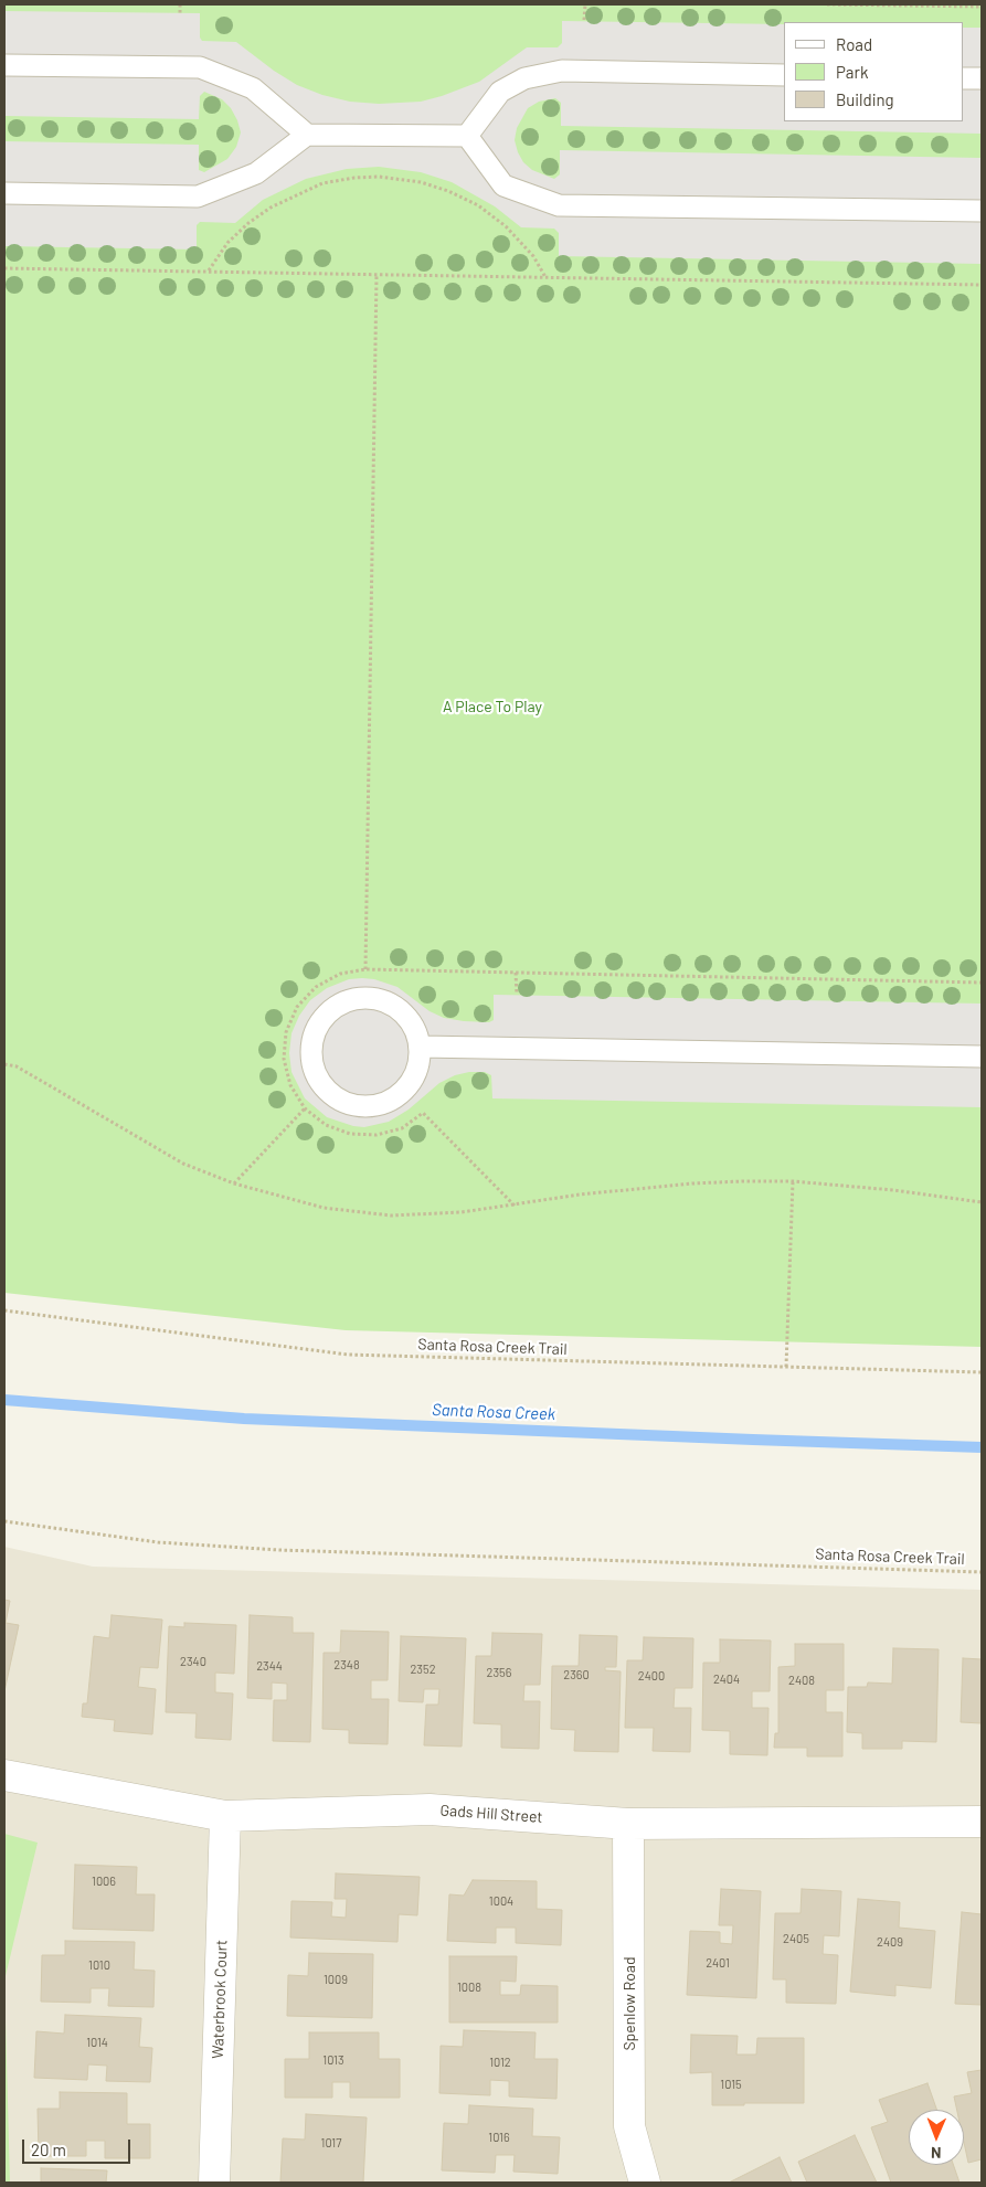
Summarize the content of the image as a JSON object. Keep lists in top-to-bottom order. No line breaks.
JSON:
{"streets":{"street":["Gads Hill Street","Waterbrook Court","Spenlow Road"],"path":["Santa Rosa Creek Trail"]},"crossings":[["Gads Hill Street","Waterbrook Court"],["Gads Hill Street","Spenlow Road"]],"water":["Santa Rosa Creek"],"parks":["A Place To Play"],"house_numbers":["2340","2348","2344","2352","2356","2360","2400","2404","2408","1006","1004","2405","2409","2401","1010","1009","1008","1014","1013","1012","1015","1016","1017"],"legend":["Road","Park","Building"],"scale_bar":"20 m","north":"bottom"}
